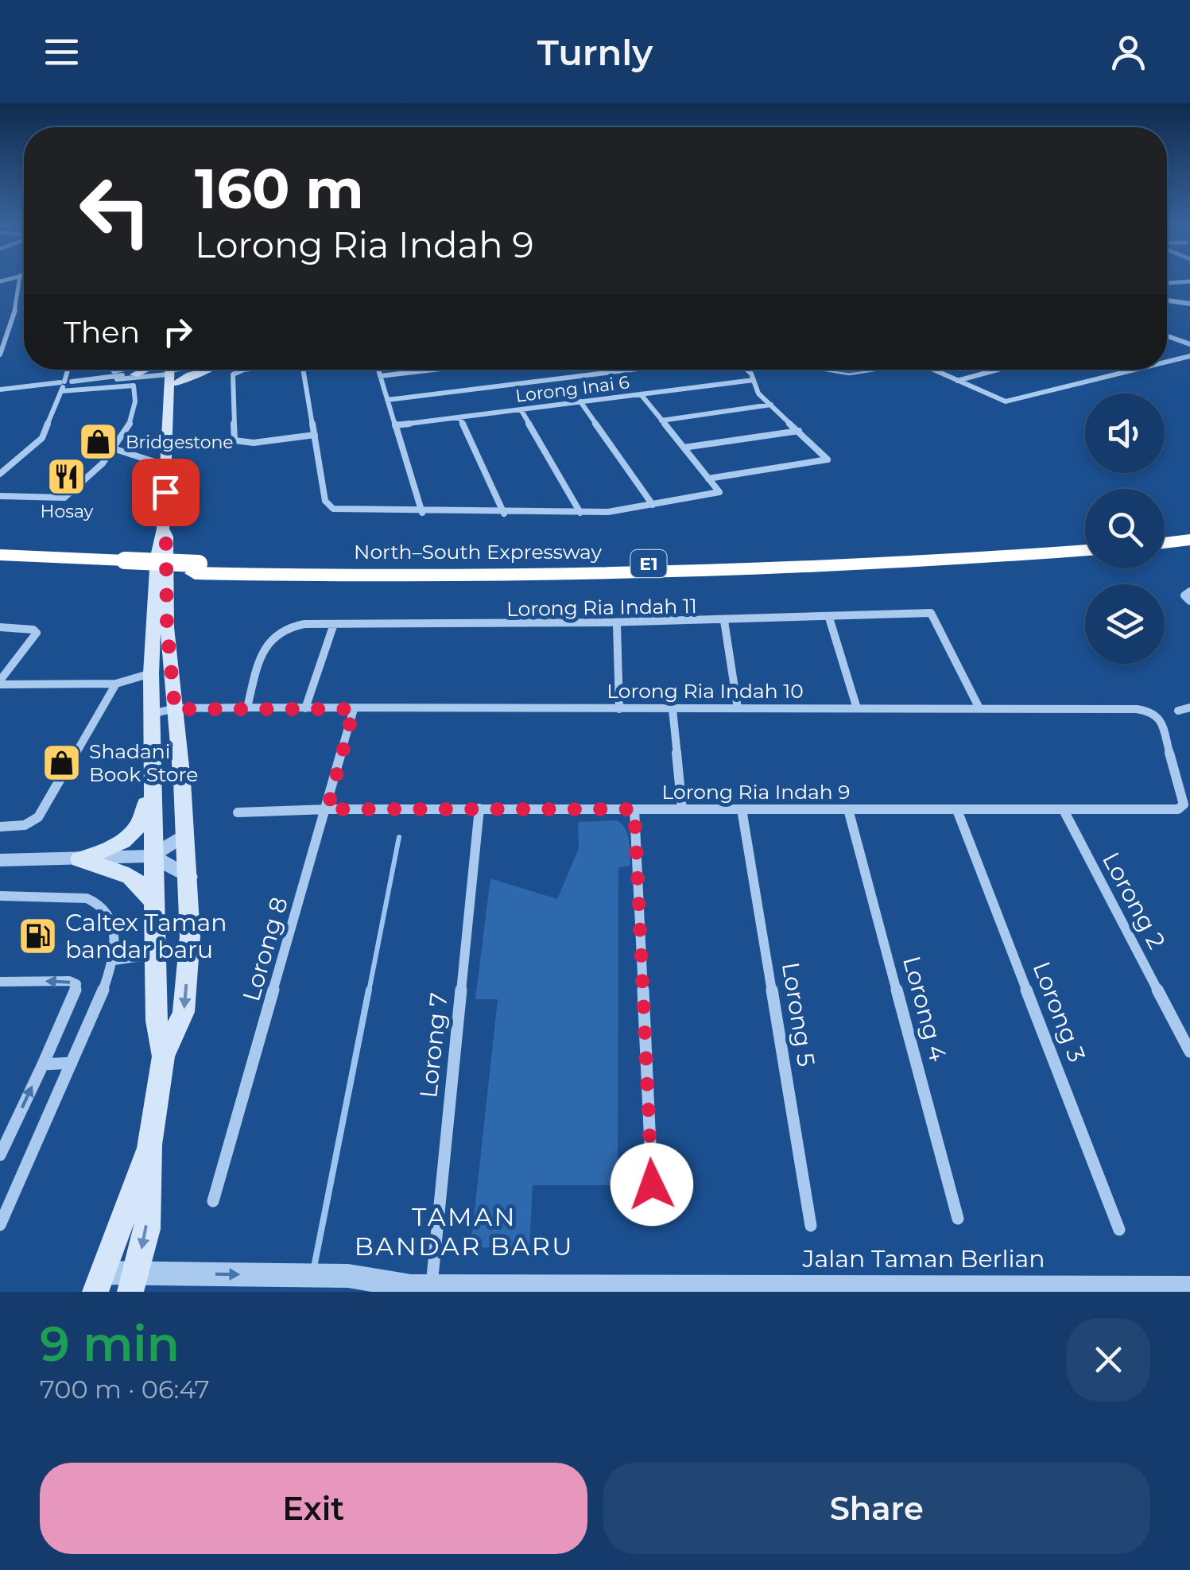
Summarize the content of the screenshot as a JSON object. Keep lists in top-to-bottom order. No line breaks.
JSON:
{"streets":{"highway":["North–South Expressway","E1"],"street":["Lorong Inai 6","Lorong Ria Indah 11","Lorong Ria Indah 10","Lorong Ria Indah 9","Lorong 2","Lorong 8","Lorong 4","Lorong 3","Lorong 5","Lorong 7","Jalan Taman Berlian"]},"crossings":[["Lorong Ria Indah 11","Lorong Ria Indah 10"],["Lorong Ria Indah 10","Lorong Ria Indah 9"],["Lorong Ria Indah 10","Lorong 8"],["Lorong Ria Indah 9","Lorong 2"],["Lorong Ria Indah 9","Lorong 8"],["Lorong Ria Indah 9","Lorong 4"],["Lorong Ria Indah 9","Lorong 3"],["Lorong Ria Indah 9","Lorong 5"],["Lorong Ria Indah 9","Lorong 7"],["Lorong 7","Jalan Taman Berlian"]],"districts":["TAMAN BANDAR BARU"],"places":{"shop":["Bridgestone","Shadani Book Store"],"restaurant":["Hosay"],"fuel station":["Caltex Taman bandar baru"]},"page":{"header":"Turnly","turn":["160 m","Lorong Ria Indah 9"],"then":"Then","heading":["9 min","700 m · 06:47"],"buttons":["Exit","Share"]}}
